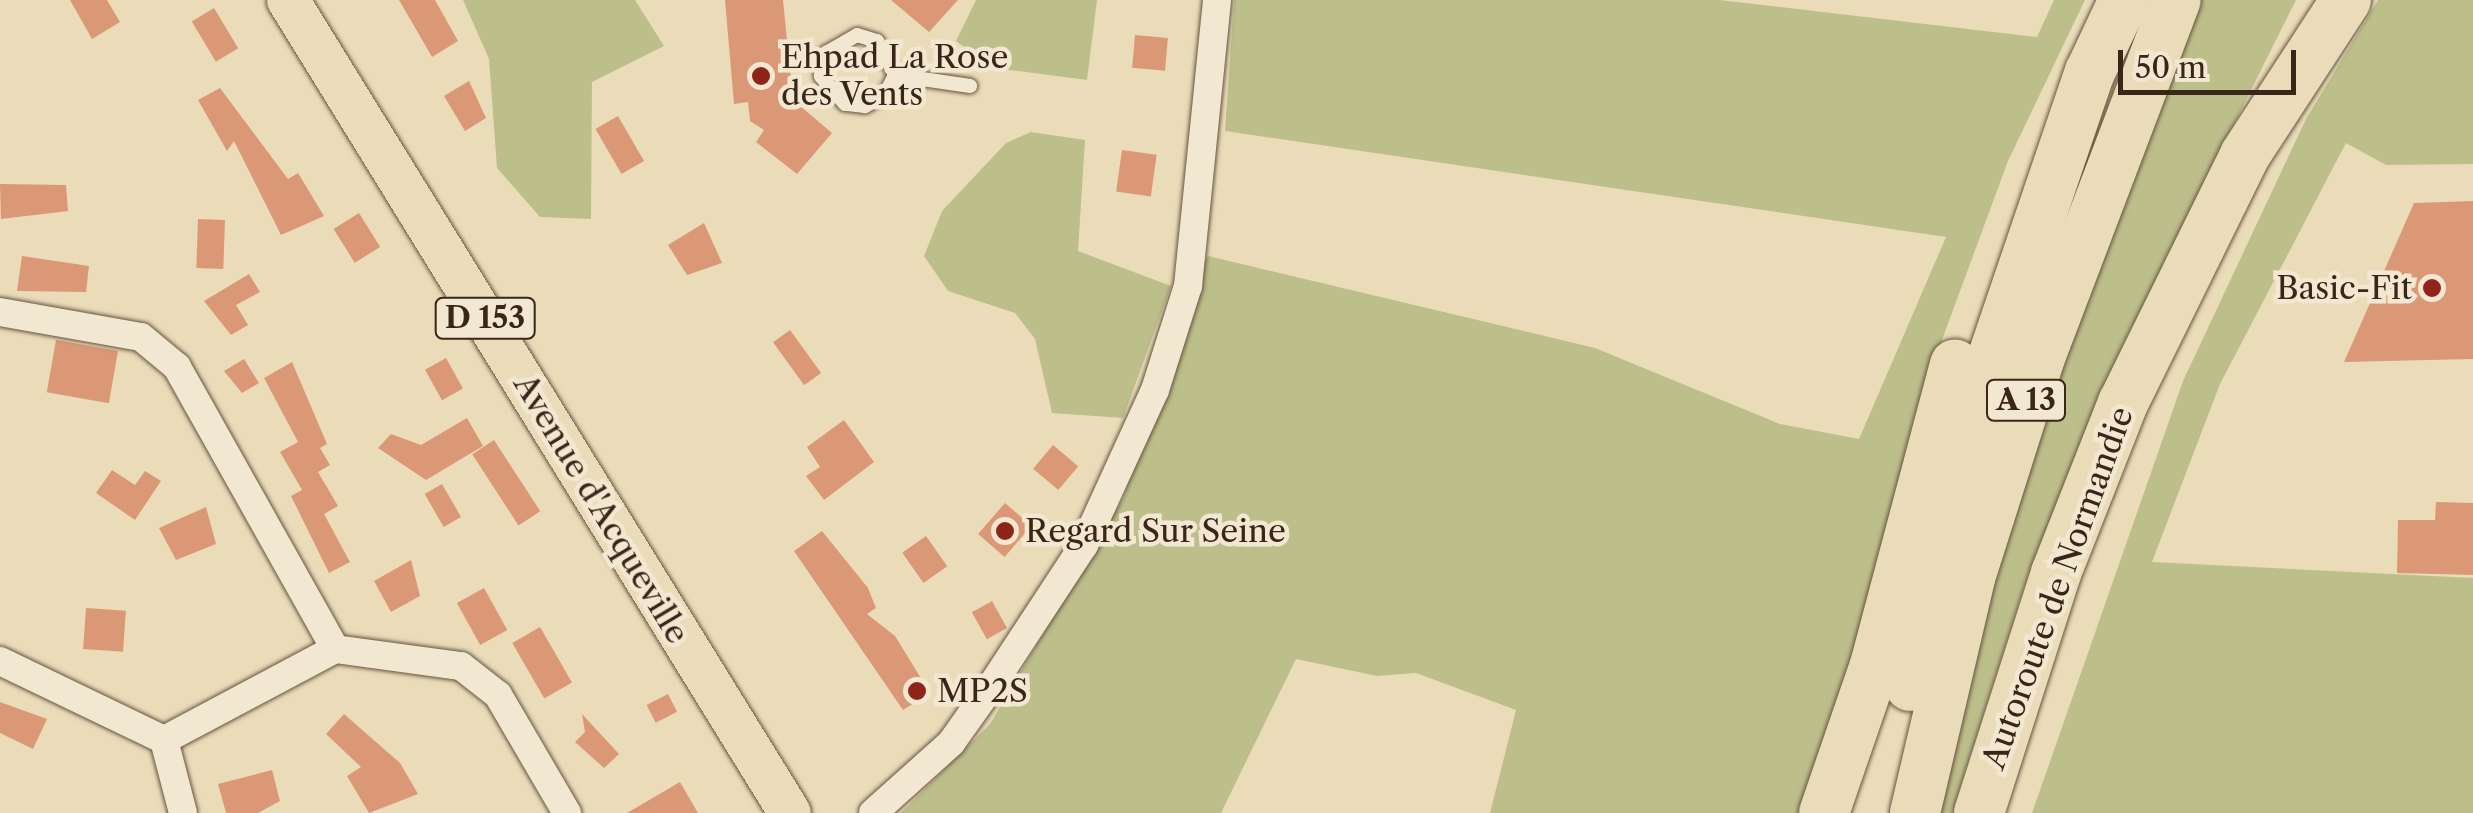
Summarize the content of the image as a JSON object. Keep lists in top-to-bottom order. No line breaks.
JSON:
{"streets":{"highway":["A 13","Autoroute de Normandie"],"main road":["D 153","Avenue d'Acqueville"]},"crossings":[["D 153","Avenue d'Acqueville"]],"places":["Ehpad La Rose des Vents","Basic-Fit","Regard Sur Seine","MP2S"],"scale_bar":"50 m"}
